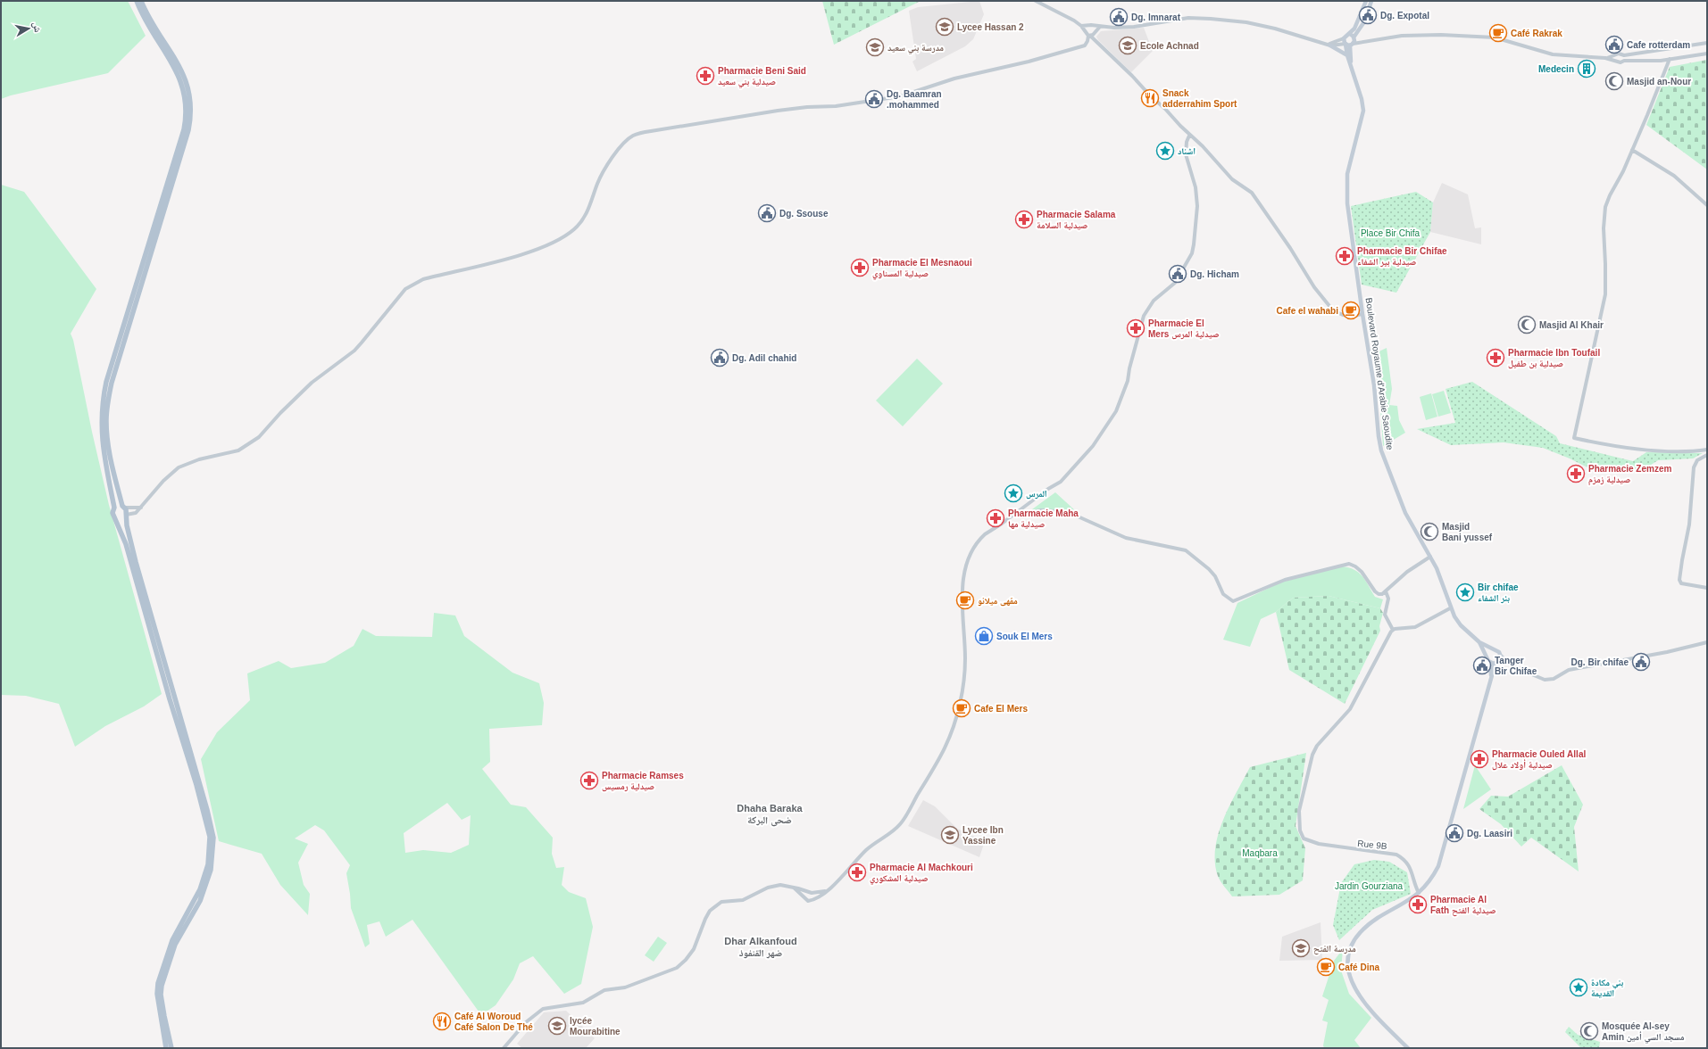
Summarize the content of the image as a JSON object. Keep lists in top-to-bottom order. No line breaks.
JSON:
{"streets":{"main road":["Boulevard Royaume d'Arabie Saoudite"],"street":["Rue 9B"]},"crossings":[["Boulevard Royaume d'Arabie Saoudite","Rue 9B"]],"districts":["Dhaha Baraka ضحى البركة","Dhar Alkanfoud ضهر القنفوذ"],"parks":["Place Bir Chifa","Maqbara","Jardin Gourziana"],"places":{"public building":["Dg. Expotal","Dg. lmnarat","Cafe rotterdam","Dg. Baamran .mohammed","Dg. Ssouse","Dg. Hicham","Dg. Adil chahid","Dg. Bir chifae","Tanger Bir Chifae","Dg. Laasiri"],"school or university":["Lycee Hassan 2","Ecole Achnad","مدرسة بني سعيد","Lycee Ibn Yassine","مدرسة الفتح","lycée Mourabitine"],"cafe":["Café Rakrak","Cafe el wahabi","مقهى ميلانو","Cafe El Mers","Café Dina"],"building":["Medecin"],"pharmacy":["Pharmacie Beni Said صيدلية بني سعيد","Pharmacie Salama صيدلية السلامة","Pharmacie Bir Chifae صيدلية بير الشفاء","Pharmacie El Mesnaoui صيدلية المسناوي","Pharmacie El Mers صيدلية المرس","Pharmacie Ibn Toufail صيدلية بن طفيل","Pharmacie Zemzem صيدلية زمزم","Pharmacie Maha صيدلية مها","Pharmacie Ouled Allal صيدلية أولاد علال","Pharmacie Ramses صيدلية رمسيس","Pharmacie Al Machkouri صيدلية المشكوري","Pharmacie Al Fath صيدلية الفتح"],"mosque":["Masjid an-Nour","Masjid Al Khair","Masjid Bani yussef","Mosquée Al-sey Amin مسجد السي أمين"],"restaurant":["Snack adderrahim Sport","Café Al Woroud Café Salon De Thé"],"place":["اشناد","المرس","Bir chifae بئر الشفاء","بني مكادة القديمة"],"shop":["Souk El Mers"]},"north":"right"}
